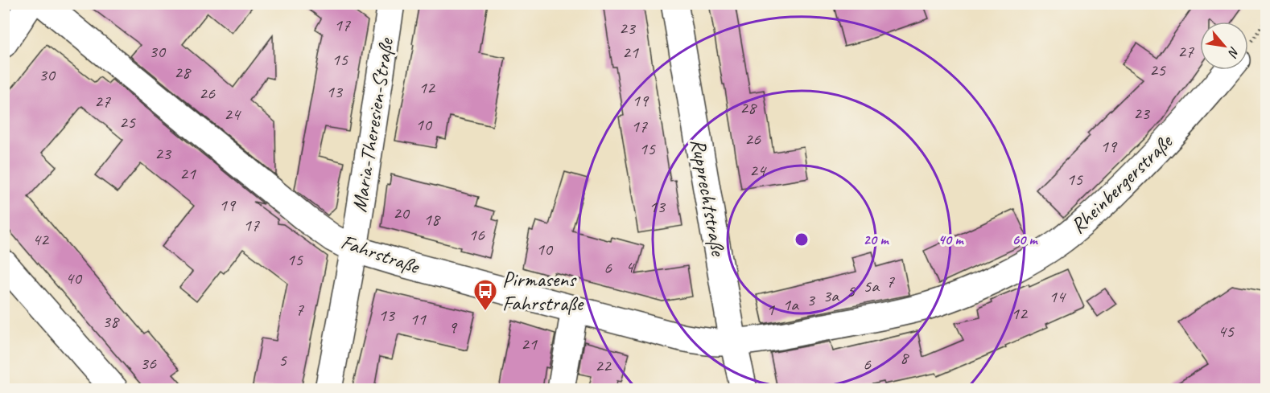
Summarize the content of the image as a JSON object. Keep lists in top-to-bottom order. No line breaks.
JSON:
{"streets":{"street":["Maria-Theresien-Straße","Rheinbergerstraße","Rupprechtstraße","Fahrstraße"]},"crossings":[["Maria-Theresien-Straße","Fahrstraße"],["Rheinbergerstraße","Rupprechtstraße"],["Rheinbergerstraße","Fahrstraße"],["Rupprechtstraße","Fahrstraße"]],"places":{"bus stop":["Pirmasens Fahrstraße"]},"house_numbers":["17","23","30","27","21","15","25","28","30","12","13","26","19","27","28","23","24","25","10","17","26","19","15","23","24","21","15","19","13","20","18","17","16","42","10","15","4","6","40","7","5a","5","3a","14","3","1a","7","1","12","13","11","38","9","45","21","8","5","36","6","22"],"north":"bottom right","rings":["20 m","40 m","60 m"]}
